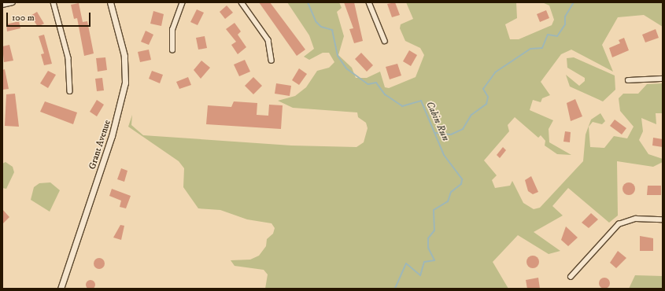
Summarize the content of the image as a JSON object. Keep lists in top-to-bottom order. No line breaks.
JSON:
{"streets":{"street":["Grant Avenue"]},"water":["Cabin Run"],"scale_bar":"100 m"}
